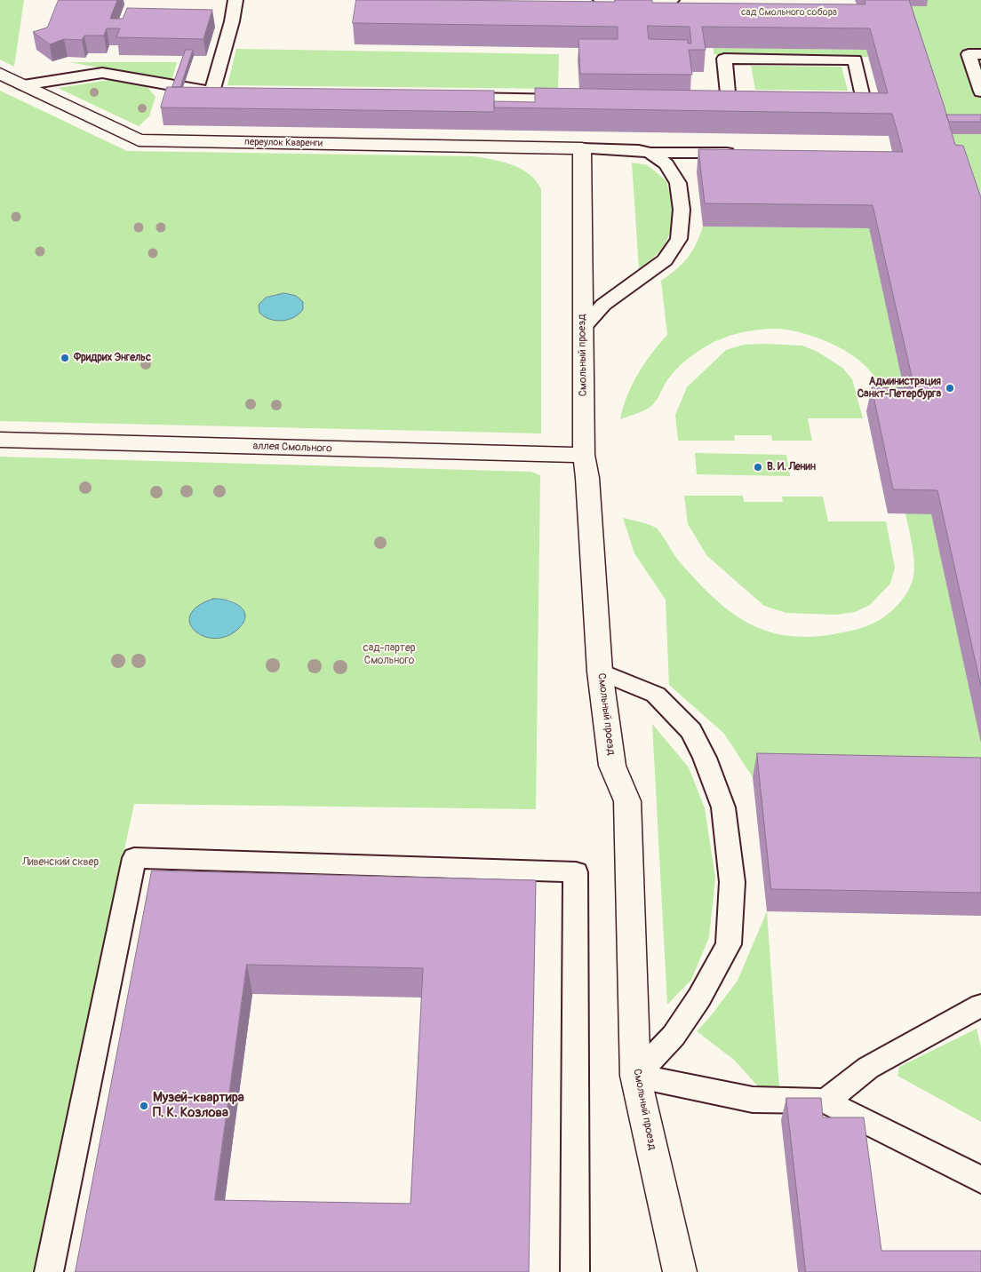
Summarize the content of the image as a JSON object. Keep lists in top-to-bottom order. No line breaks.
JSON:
{"streets":{"street":["переулок Кваренги","Смольный проезд","аллея Смольного"]},"crossings":[["переулок Кваренги","Смольный проезд"],["Смольный проезд","аллея Смольного"]],"parks":["сад Смольного собора","сад-партер Смольного","Ливенский сквер"],"places":["Фридрих Энгельс","Администрация Санкт-Петербурга","В. И. Ленин","Музей-квартира П. К. Козлова"]}
